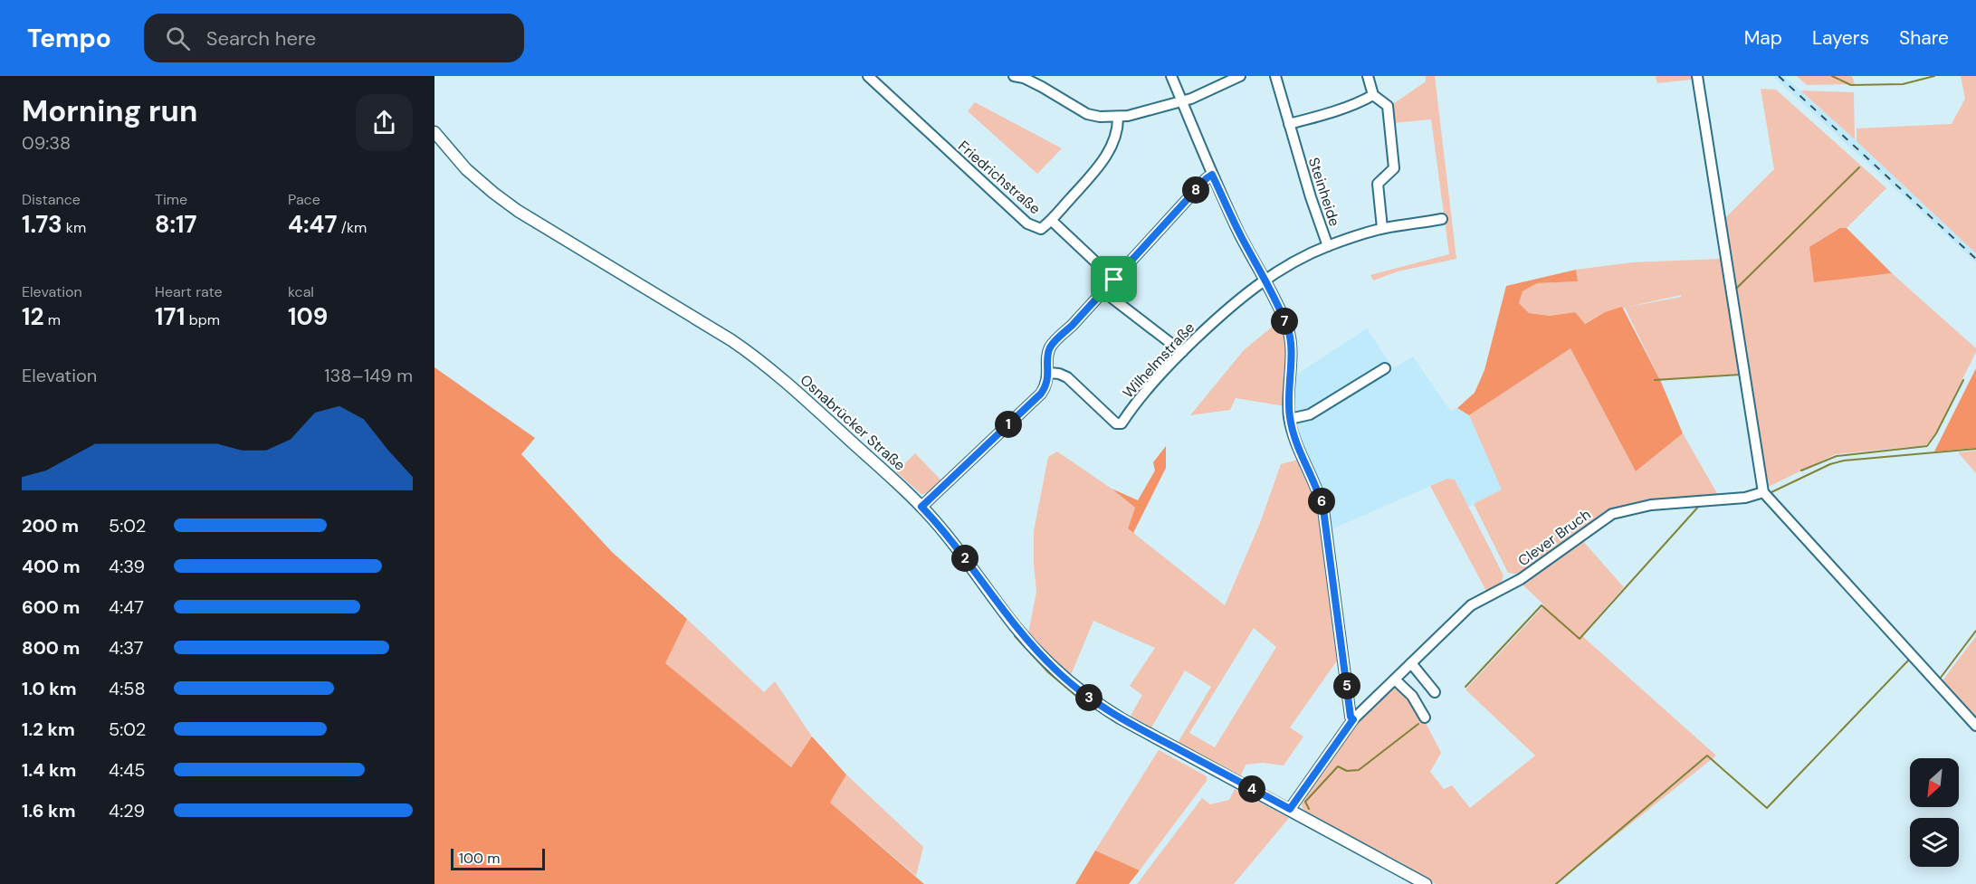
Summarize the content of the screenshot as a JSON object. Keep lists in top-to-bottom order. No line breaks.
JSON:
{"streets":{"main road":["Osnabrücker Straße"],"street":["Friedrichstraße","Steinheide","Wilhelmstraße","Clever Bruch"]},"crossings":[["Steinheide","Wilhelmstraße"],["Osnabrücker Straße","Clever Bruch"]],"scale_bar":"100 m","north":"bottom left","page":{"header":"Tempo","search":"Search here","nav":["Map","Layers","Share"],"heading":["Morning run","09:38"],"stats":[["Distance","1.73 km"],["Time","8:17"],["Pace","4:47 /km"],["Elevation","12 m"],["Heart rate","171 bpm"],["kcal","109"]],"pins":["8","7","1","6","2","5","3","4"],"chart":["Elevation","138–149 m"],"list":[{"name":"200 m","note":"5:02"},{"name":"400 m","note":"4:39"},{"name":"600 m","note":"4:47"},{"name":"800 m","note":"4:37"},{"name":"1.0 km","note":"4:58"},{"name":"1.2 km","note":"5:02"},{"name":"1.4 km","note":"4:45"},{"name":"1.6 km","note":"4:29"}],"scale":"100 m"}}
